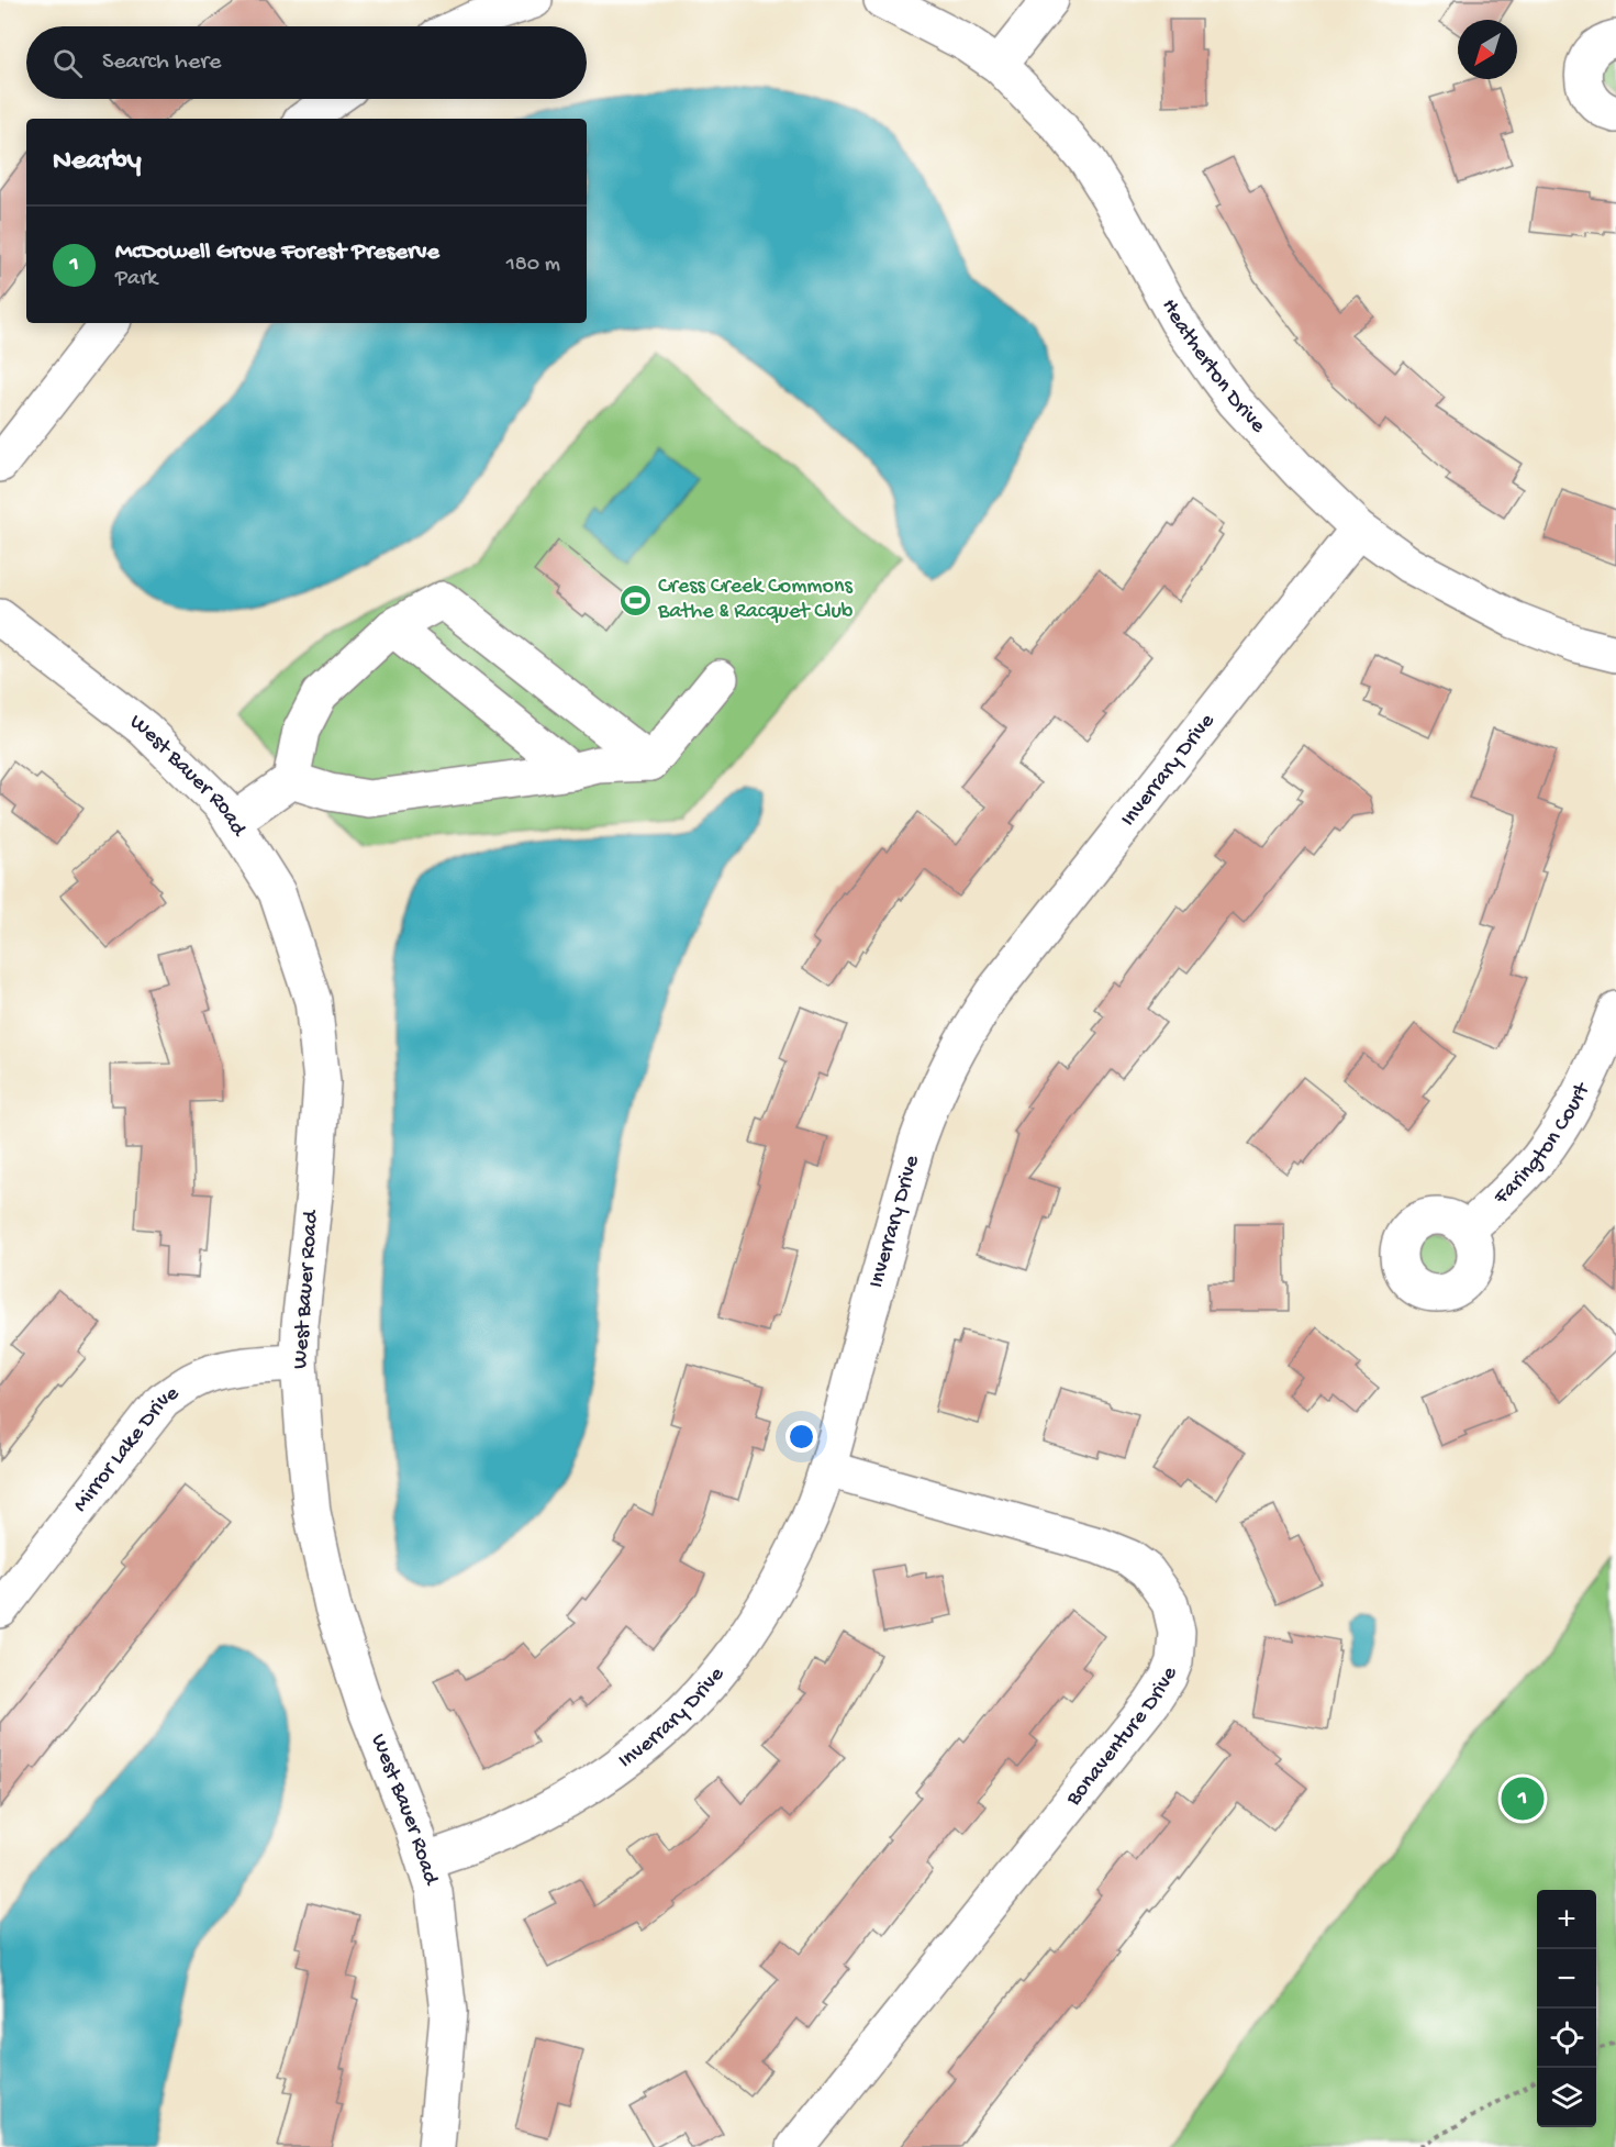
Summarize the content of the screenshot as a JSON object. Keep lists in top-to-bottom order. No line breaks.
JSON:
{"streets":{"street":["Heatherton Drive","Inverrary Drive","West Bauer Road","Farington Court","Mirror Lake Drive","Bonaventure Drive"]},"crossings":[["Heatherton Drive","Inverrary Drive"],["Inverrary Drive","West Bauer Road"],["Inverrary Drive","Bonaventure Drive"],["West Bauer Road","Mirror Lake Drive"]],"places":{"sports":["Cress Creek Commons Bathe & Racquet Club"]},"north":"bottom left","page":{"search":"Search here","heading":"Nearby","list":[{"mark":"1","name":"McDowell Grove Forest Preserve","note":"Park","value":"180 m"}],"pins":"1","map_buttons":["+","−"]}}
